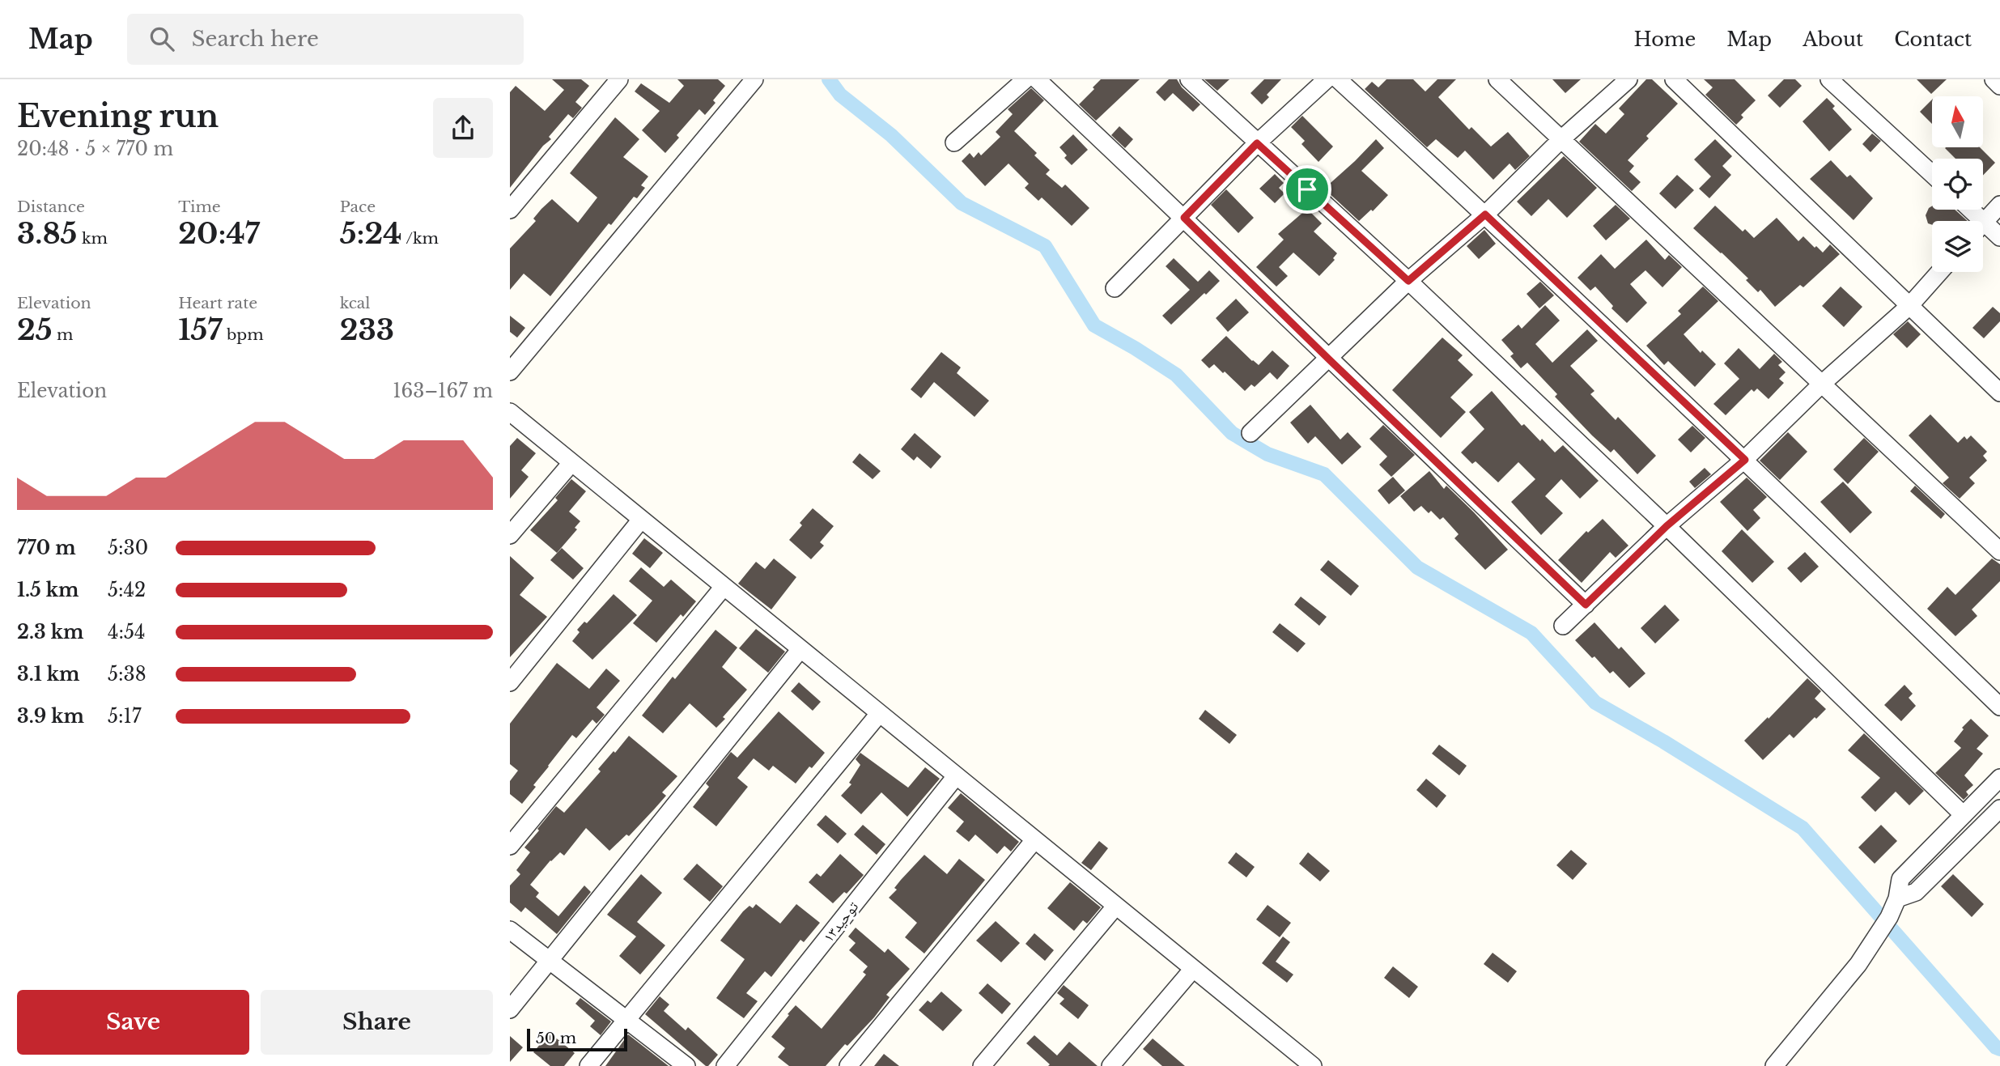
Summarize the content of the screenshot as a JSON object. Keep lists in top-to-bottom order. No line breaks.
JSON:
{"streets":{"street":["توحید۱۳"]},"scale_bar":"50 m","north":"top","page":{"header":"Map","search":"Search here","nav":["Home","Map","About","Contact"],"heading":["Evening run","20:48 · 5 × 770 m"],"stats":[["Distance","3.85 km"],["Time","20:47"],["Pace","5:24 /km"],["Elevation","25 m"],["Heart rate","157 bpm"],["kcal","233"]],"chart":["Elevation","163–167 m"],"list":[{"name":"770 m","note":"5:30"},{"name":"1.5 km","note":"5:42"},{"name":"2.3 km","note":"4:54"},{"name":"3.1 km","note":"5:38"},{"name":"3.9 km","note":"5:17"}],"buttons":["Save","Share"],"scale":"50 m"}}
